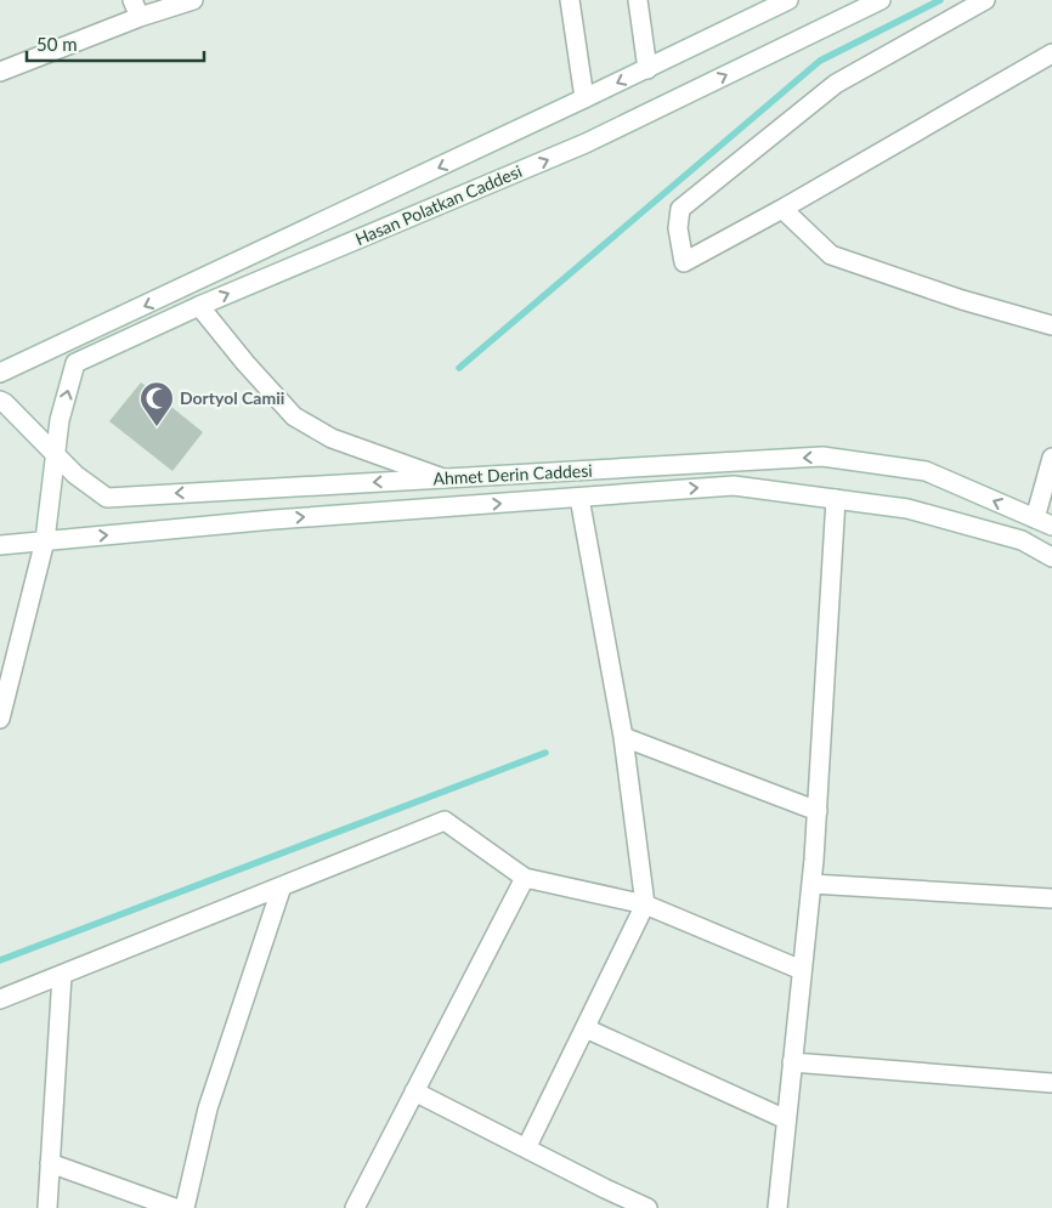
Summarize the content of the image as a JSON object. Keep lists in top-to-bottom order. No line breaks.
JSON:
{"streets":{"street":["Hasan Polatkan Caddesi","Ahmet Derin Caddesi"]},"crossings":[["Hasan Polatkan Caddesi","Ahmet Derin Caddesi"]],"places":{"mosque":["Dortyol Camii"]},"scale_bar":"50 m"}
